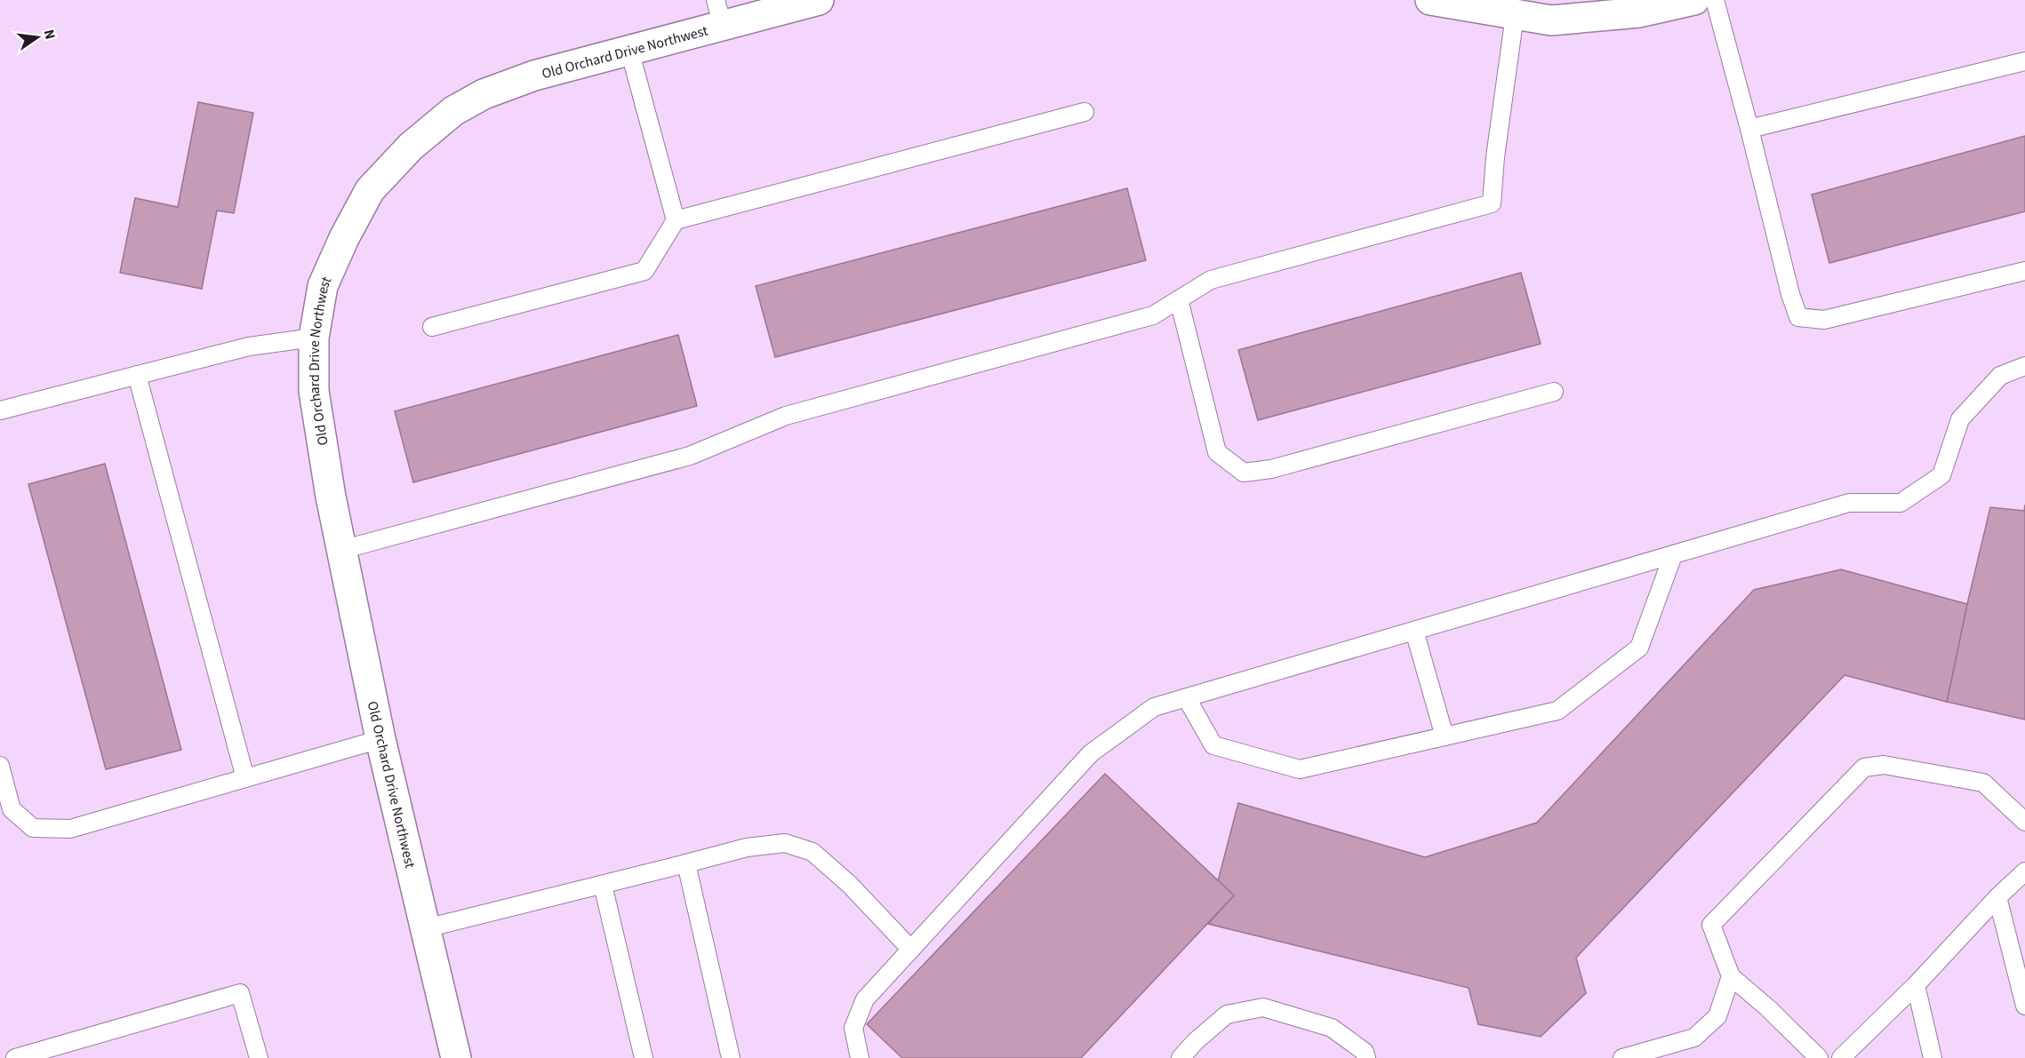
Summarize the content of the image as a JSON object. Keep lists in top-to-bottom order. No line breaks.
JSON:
{"streets":{"street":["Old Orchard Drive Northwest"]},"north":"right"}
